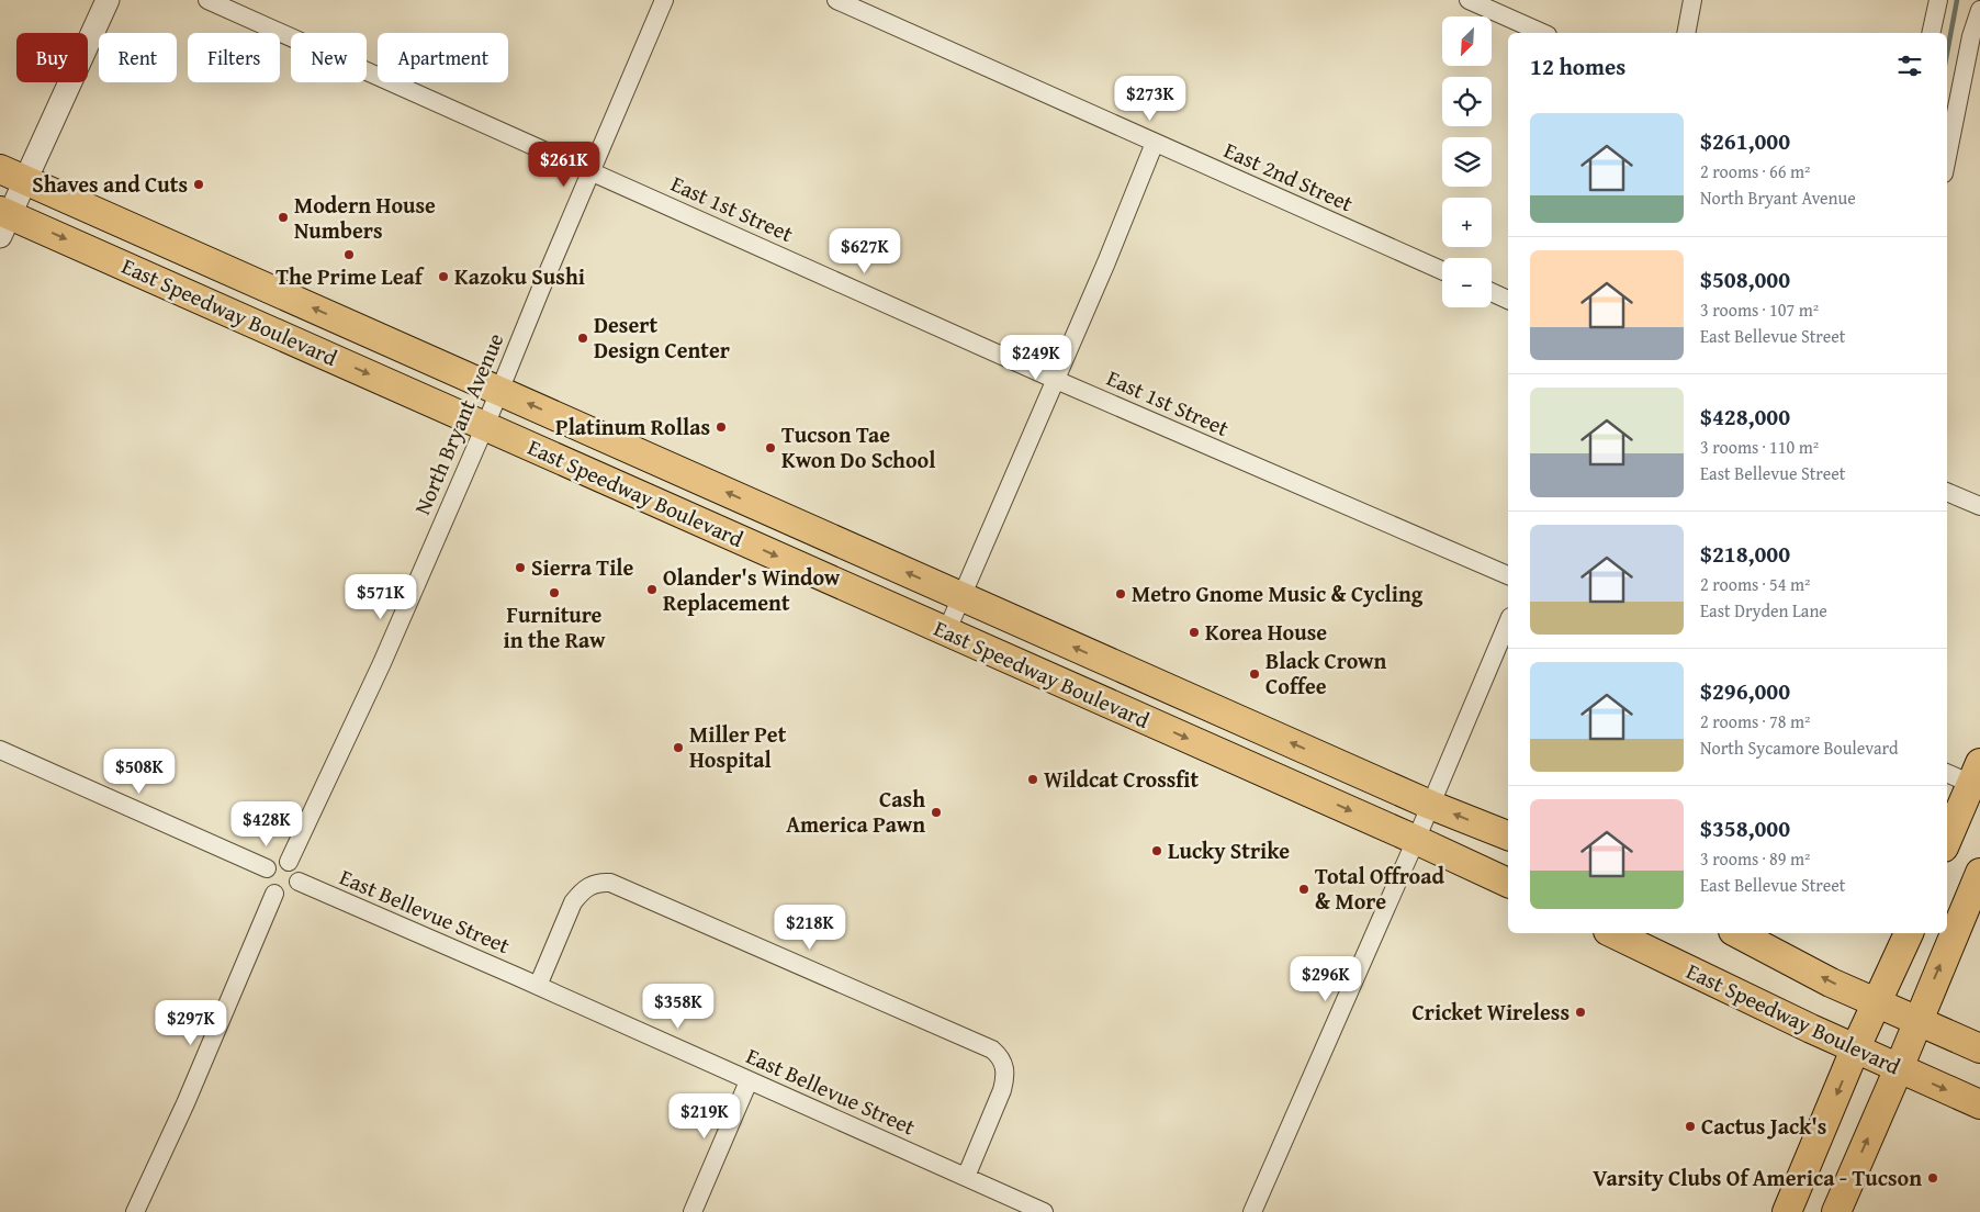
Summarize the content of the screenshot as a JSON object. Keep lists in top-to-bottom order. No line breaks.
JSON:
{"streets":{"main road":["East Speedway Boulevard"],"street":["East 2nd Street","East 1st Street","North Bryant Avenue","East Bellevue Street"]},"crossings":[["East 1st Street","North Bryant Avenue"],["East Speedway Boulevard","North Bryant Avenue"],["North Bryant Avenue","East Bellevue Street"]],"places":["Shaves and Cuts","Modern House Numbers","The Prime Leaf","Kazoku Sushi","Desert Design Center","Platinum Rollas","Tucson Tae Kwon Do School","Sierra Tile","Olander's Window Replacement","Furniture in the Raw","Metro Gnome Music & Cycling","Korea House","Black Crown Coffee","Miller Pet Hospital","Wildcat Crossfit","Cash America Pawn","Lucky Strike","Total Offroad & More","Cricket Wireless","Cactus Jack's","Varsity Clubs Of America - Tucson"],"north":"bottom left","page":{"map_buttons":["+","−"],"chip":["Buy","Rent","Filters","New","Apartment"],"heading":"12 homes","price":["$273K","$261K","$627K","$249K","$571K","$508K","$428K","$218K","$296K","$358K","$297K","$219K"],"list":[{"name":"$261,000","note":"2 rooms · 66 m² · North Bryant Avenue"},{"name":"$508,000","note":"3 rooms · 107 m² · East Bellevue Street"},{"name":"$428,000","note":"3 rooms · 110 m² · East Bellevue Street"},{"name":"$218,000","note":"2 rooms · 54 m² · East Dryden Lane"},{"name":"$296,000","note":"2 rooms · 78 m² · North Sycamore Boulevard"},{"name":"$358,000","note":"3 rooms · 89 m² · East Bellevue Street"}]}}
